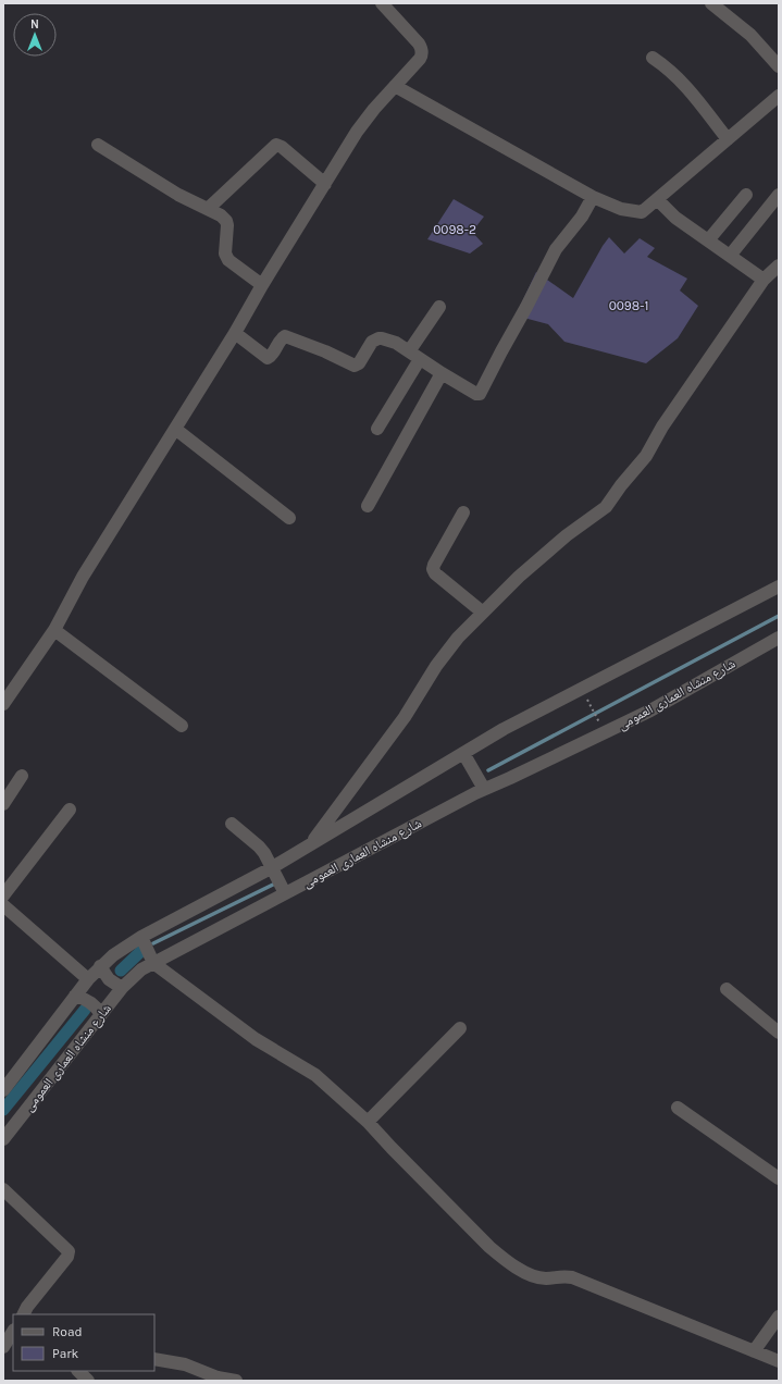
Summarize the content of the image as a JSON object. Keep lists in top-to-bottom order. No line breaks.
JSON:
{"streets":{"street":["شارع منشاه العمارى العمومى"]},"parks":["0098-2","0098-1"],"legend":["Road","Park"],"north":"top"}
